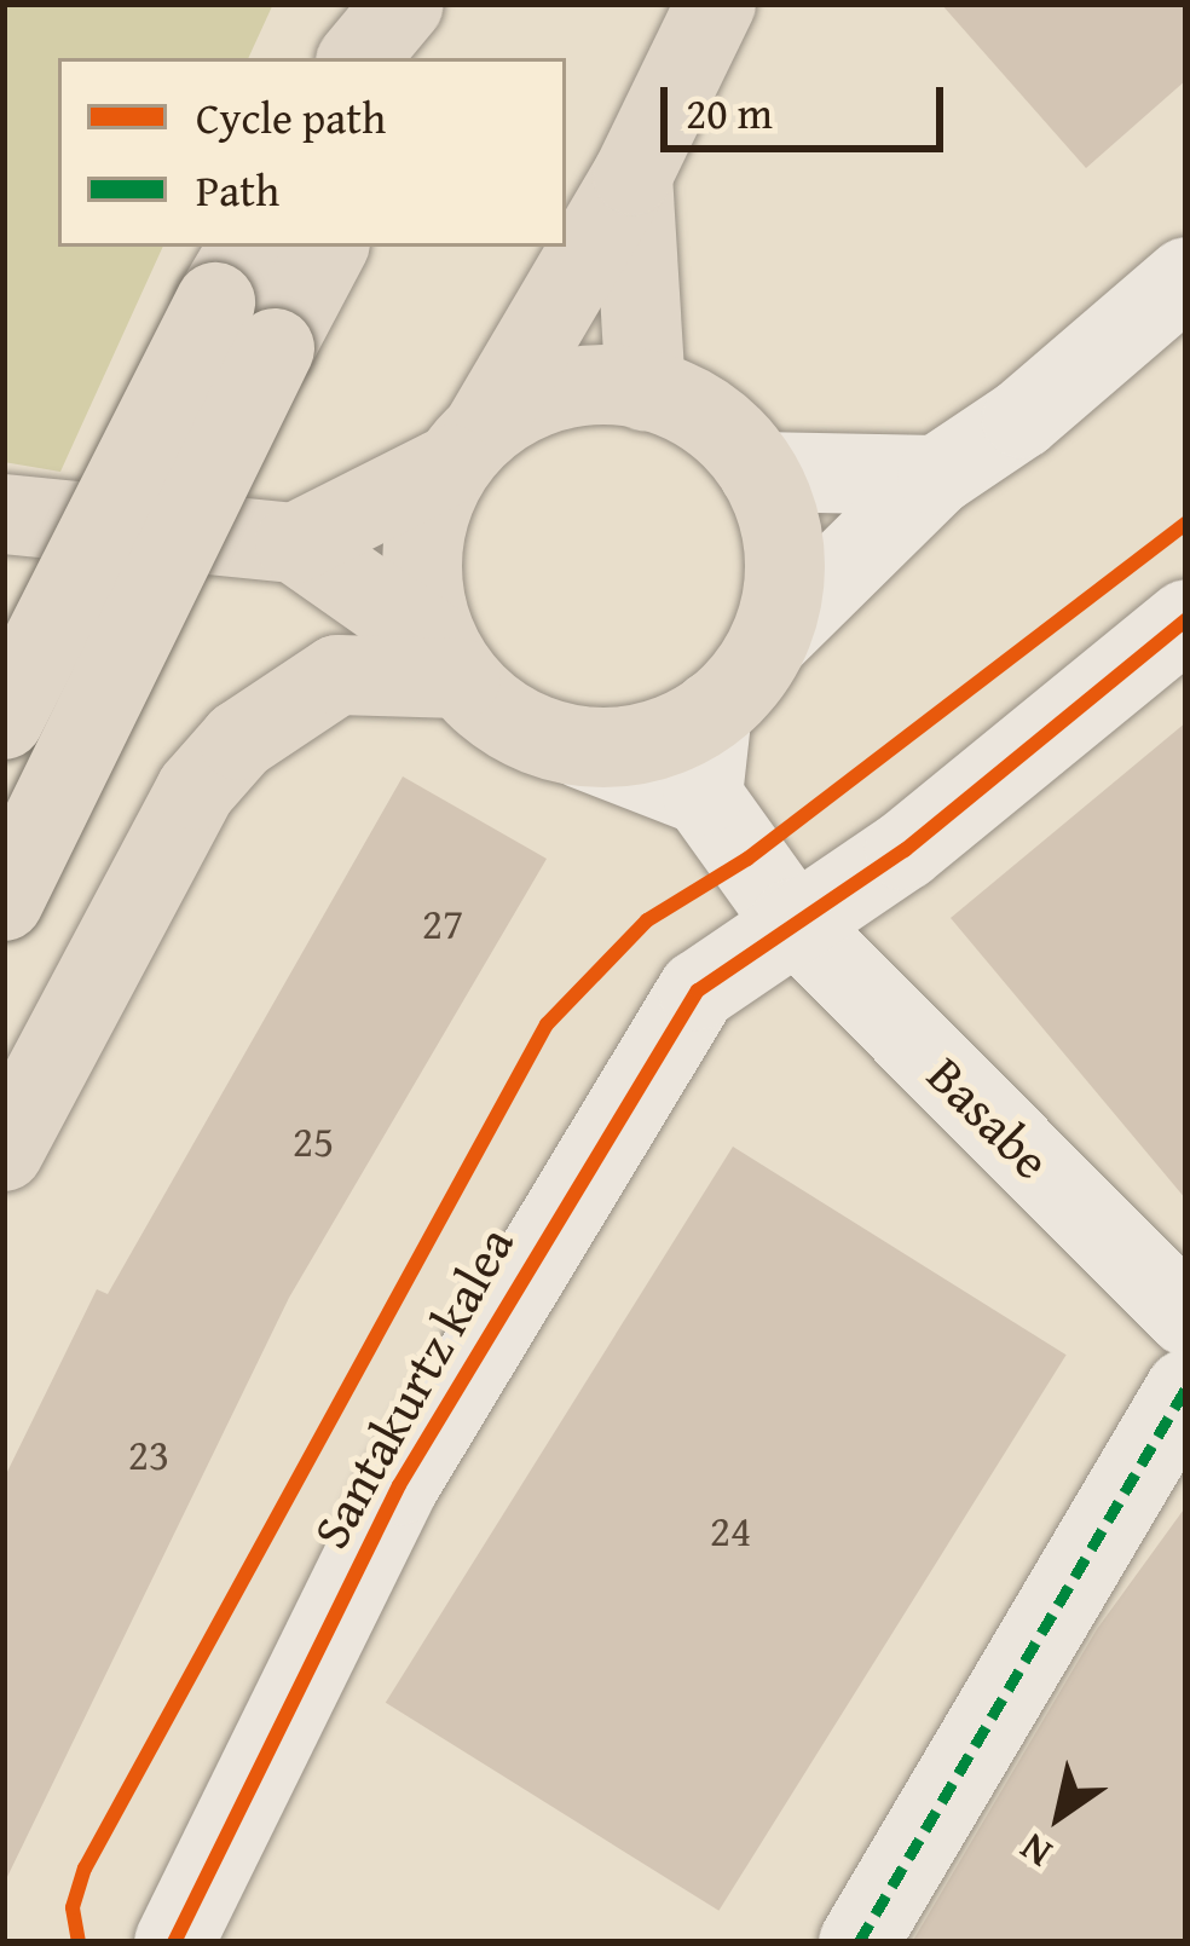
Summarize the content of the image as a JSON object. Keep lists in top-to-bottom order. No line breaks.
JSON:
{"streets":{"street":["Basabe","Santakurtz kalea"]},"crossings":[["Basabe","Santakurtz kalea"]],"house_numbers":["27","25","23","24"],"legend":["Cycle path","Path"],"scale_bar":"20 m","north":"bottom left"}
